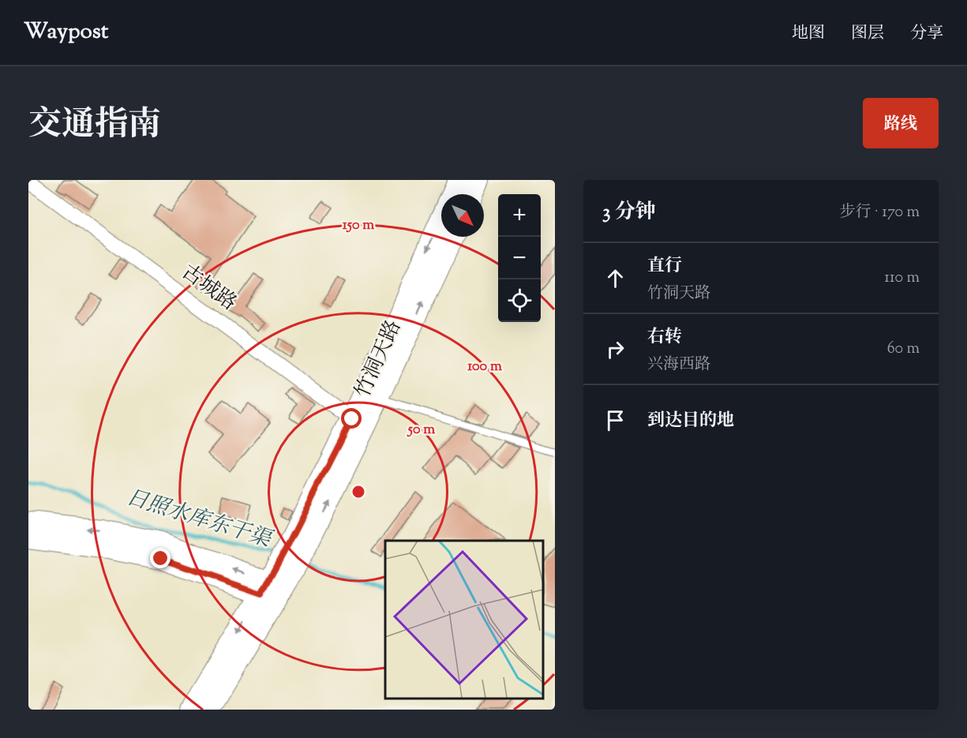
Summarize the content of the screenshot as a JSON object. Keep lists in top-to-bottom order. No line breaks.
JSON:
{"streets":{"main road":["竹洞天路"],"street":["古城路"]},"crossings":[["古城路","竹洞天路"]],"water":["日照水库东干渠"],"north":"bottom right","page":{"header":"Waypost","nav":["地图","图层","分享"],"title":"交通指南","buttons":"路线","heading":["3 分钟","步行 · 170 m"],"map_buttons":["+","−"],"list":[["直行","竹洞天路","110 m"],["右转","兴海西路","60 m"],"到达目的地"]},"rings":["150 m","100 m","50 m"]}
